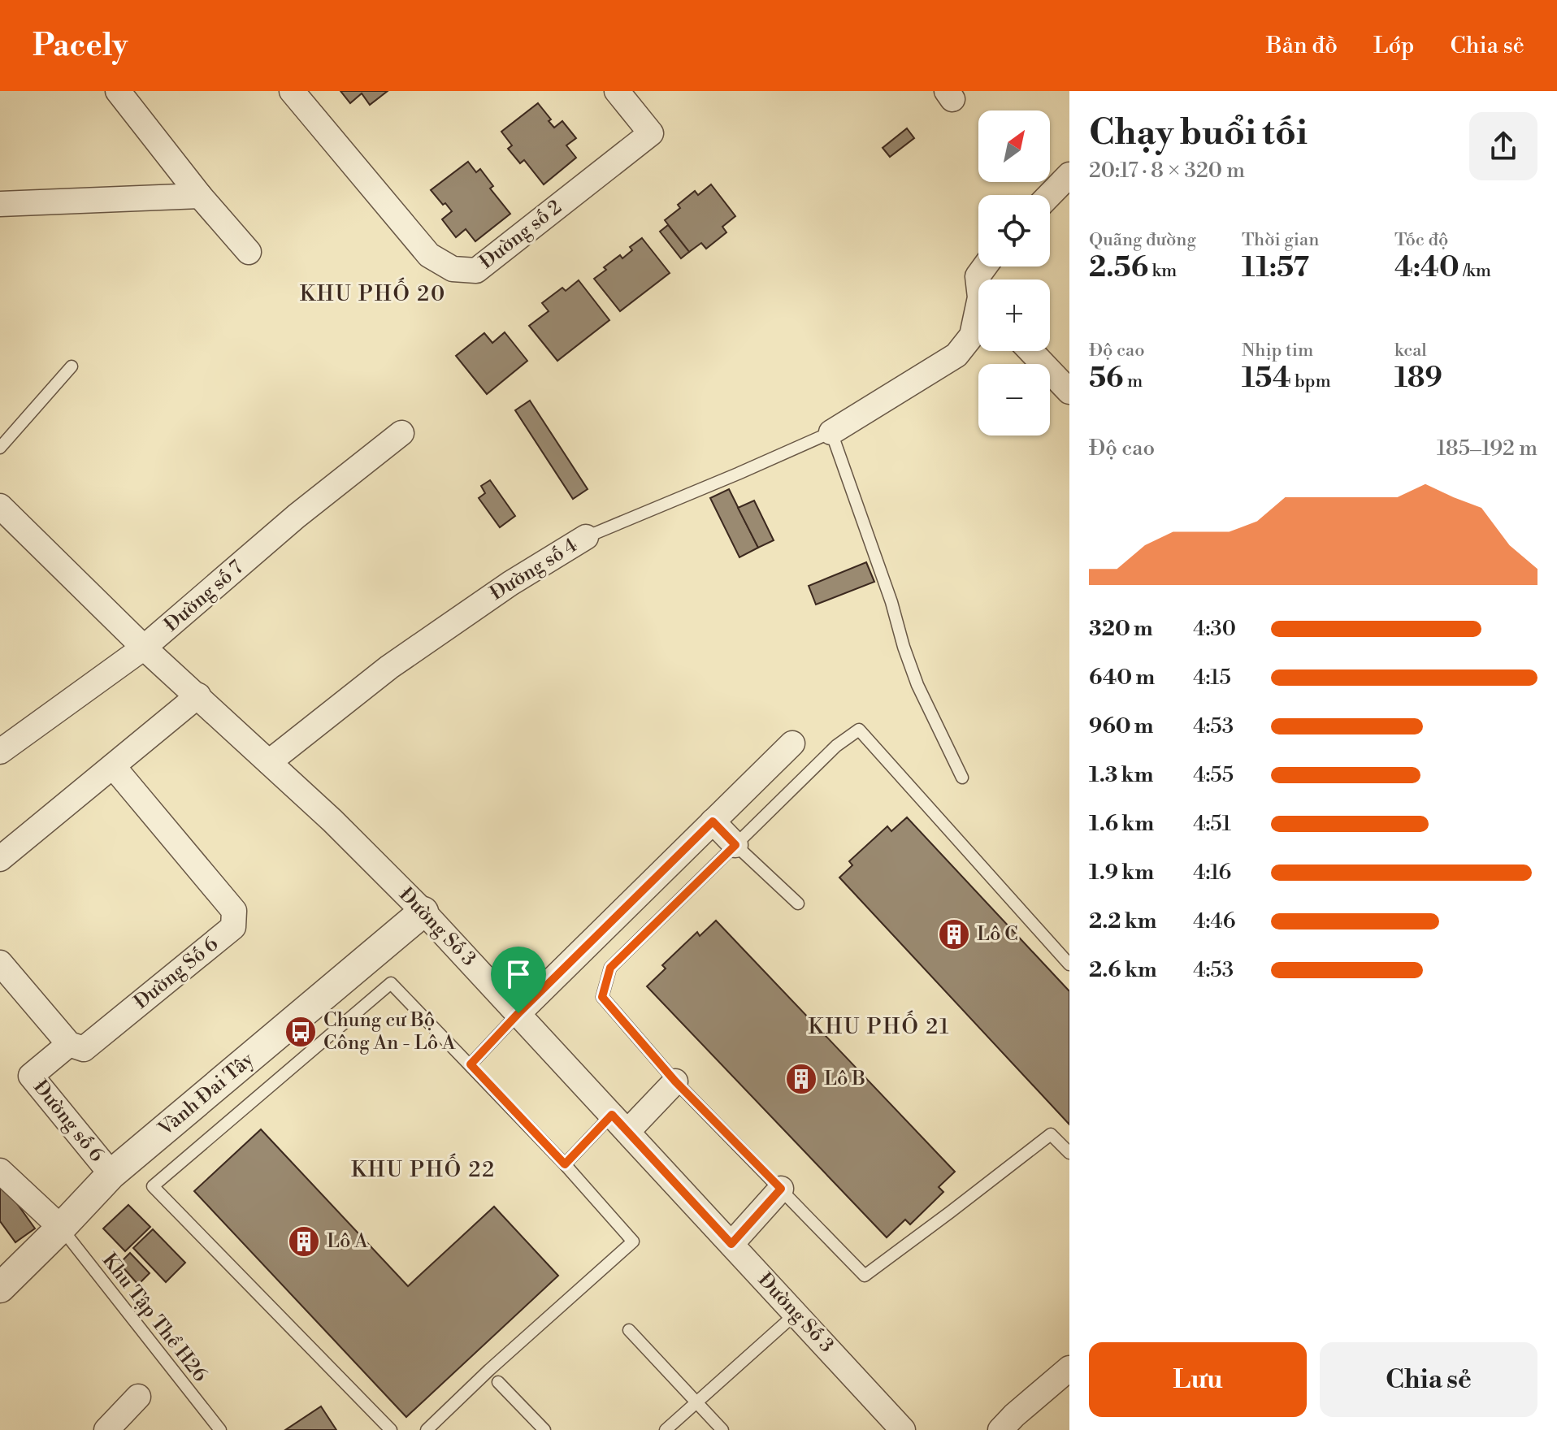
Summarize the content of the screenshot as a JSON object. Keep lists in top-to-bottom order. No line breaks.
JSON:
{"streets":{"street":["Đường số 2","Đường số 4","Đường số 7","Đường Số 3","Đường Số 6","Vành Đai Tây","Đường số 6"],"lane":["Khu Tập Thể H26"]},"crossings":[["Đường số 4","Đường Số 3"],["Đường số 7","Đường Số 3"],["Đường Số 3","Vành Đai Tây"],["Đường Số 6","Đường số 6"],["Vành Đai Tây","Đường số 6"],["Vành Đai Tây","Khu Tập Thể H26"]],"districts":["KHU PHỐ 20","KHU PHỐ 21","KHU PHỐ 22"],"places":{"building":["Lô C","Lô B","Lô A"],"bus stop":["Chung cư Bộ Công An - Lô A"]},"north":"top right","page":{"header":"Pacely","nav":["Bản đồ","Lớp","Chia sẻ"],"heading":["Chạy buổi tối","20:17 · 8 × 320 m"],"map_buttons":["+","−"],"stats":[["Quãng đường","2.56 km"],["Thời gian","11:57"],["Tốc độ","4:40 /km"],["Độ cao","56 m"],["Nhịp tim","154 bpm"],["kcal","189"]],"chart":["Độ cao","185–192 m"],"list":[{"name":"320 m","note":"4:30"},{"name":"640 m","note":"4:15"},{"name":"960 m","note":"4:53"},{"name":"1.3 km","note":"4:55"},{"name":"1.6 km","note":"4:51"},{"name":"1.9 km","note":"4:16"},{"name":"2.2 km","note":"4:46"},{"name":"2.6 km","note":"4:53"}],"buttons":["Lưu","Chia sẻ"]}}
